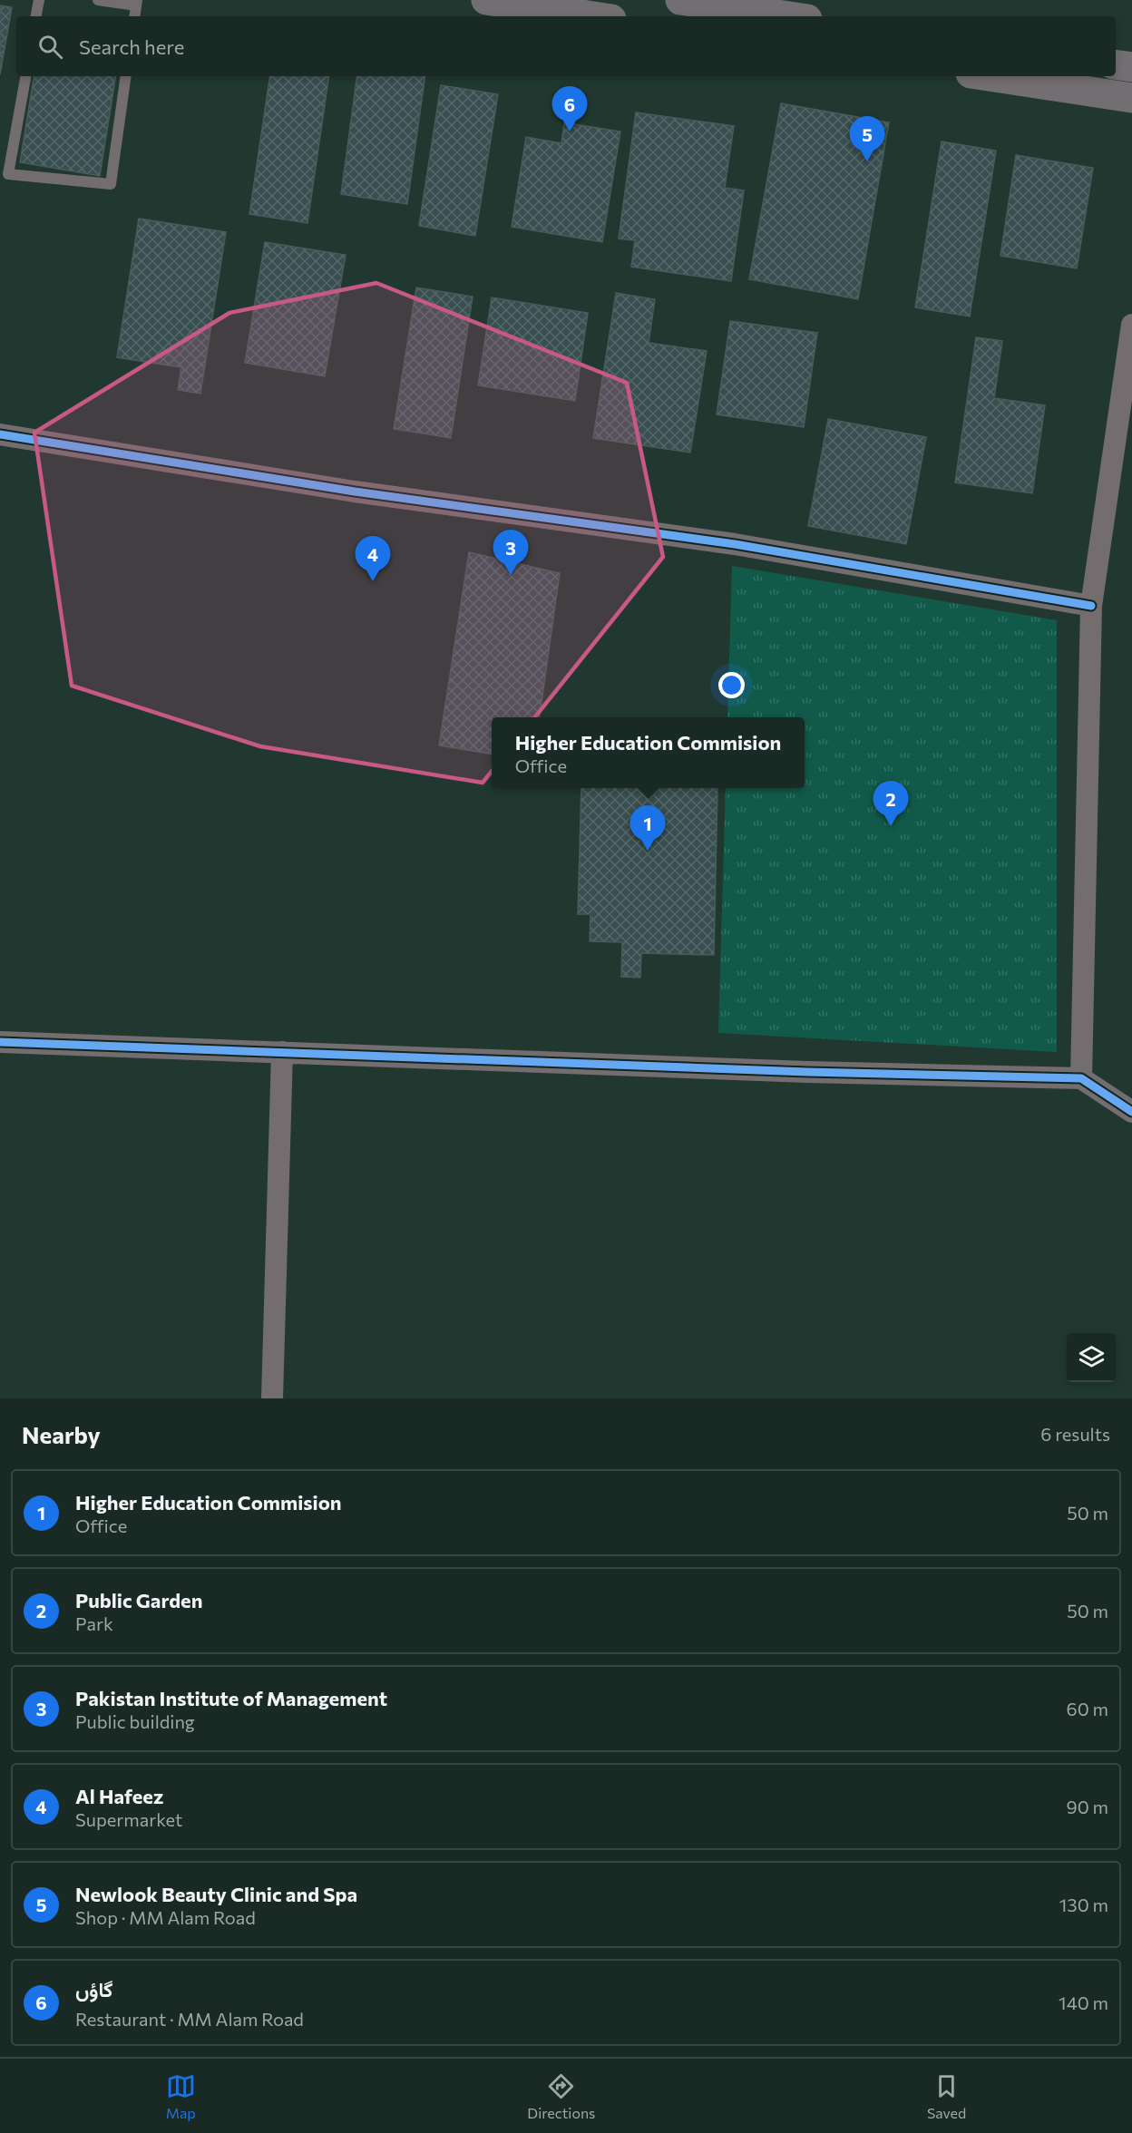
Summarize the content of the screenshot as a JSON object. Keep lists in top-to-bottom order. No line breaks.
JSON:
{"page":{"search":"Search here","pins":["6","5","3","4","2","1"],"popup":["Higher Education Commision","Office"],"heading":["Nearby","6 results"],"list":[{"mark":"1","name":"Higher Education Commision","note":"Office","value":"50 m"},{"mark":"2","name":"Public Garden","note":"Park","value":"50 m"},{"mark":"3","name":"Pakistan Institute of Management","note":"Public building","value":"60 m"},{"mark":"4","name":"Al Hafeez","note":"Supermarket","value":"90 m"},{"mark":"5","name":"Newlook Beauty Clinic and Spa","note":"Shop · MM Alam Road","value":"130 m"},{"mark":"6","name":"گاؤں","note":"Restaurant · MM Alam Road","value":"140 m"}],"nav":["Map","Directions","Saved"]}}
